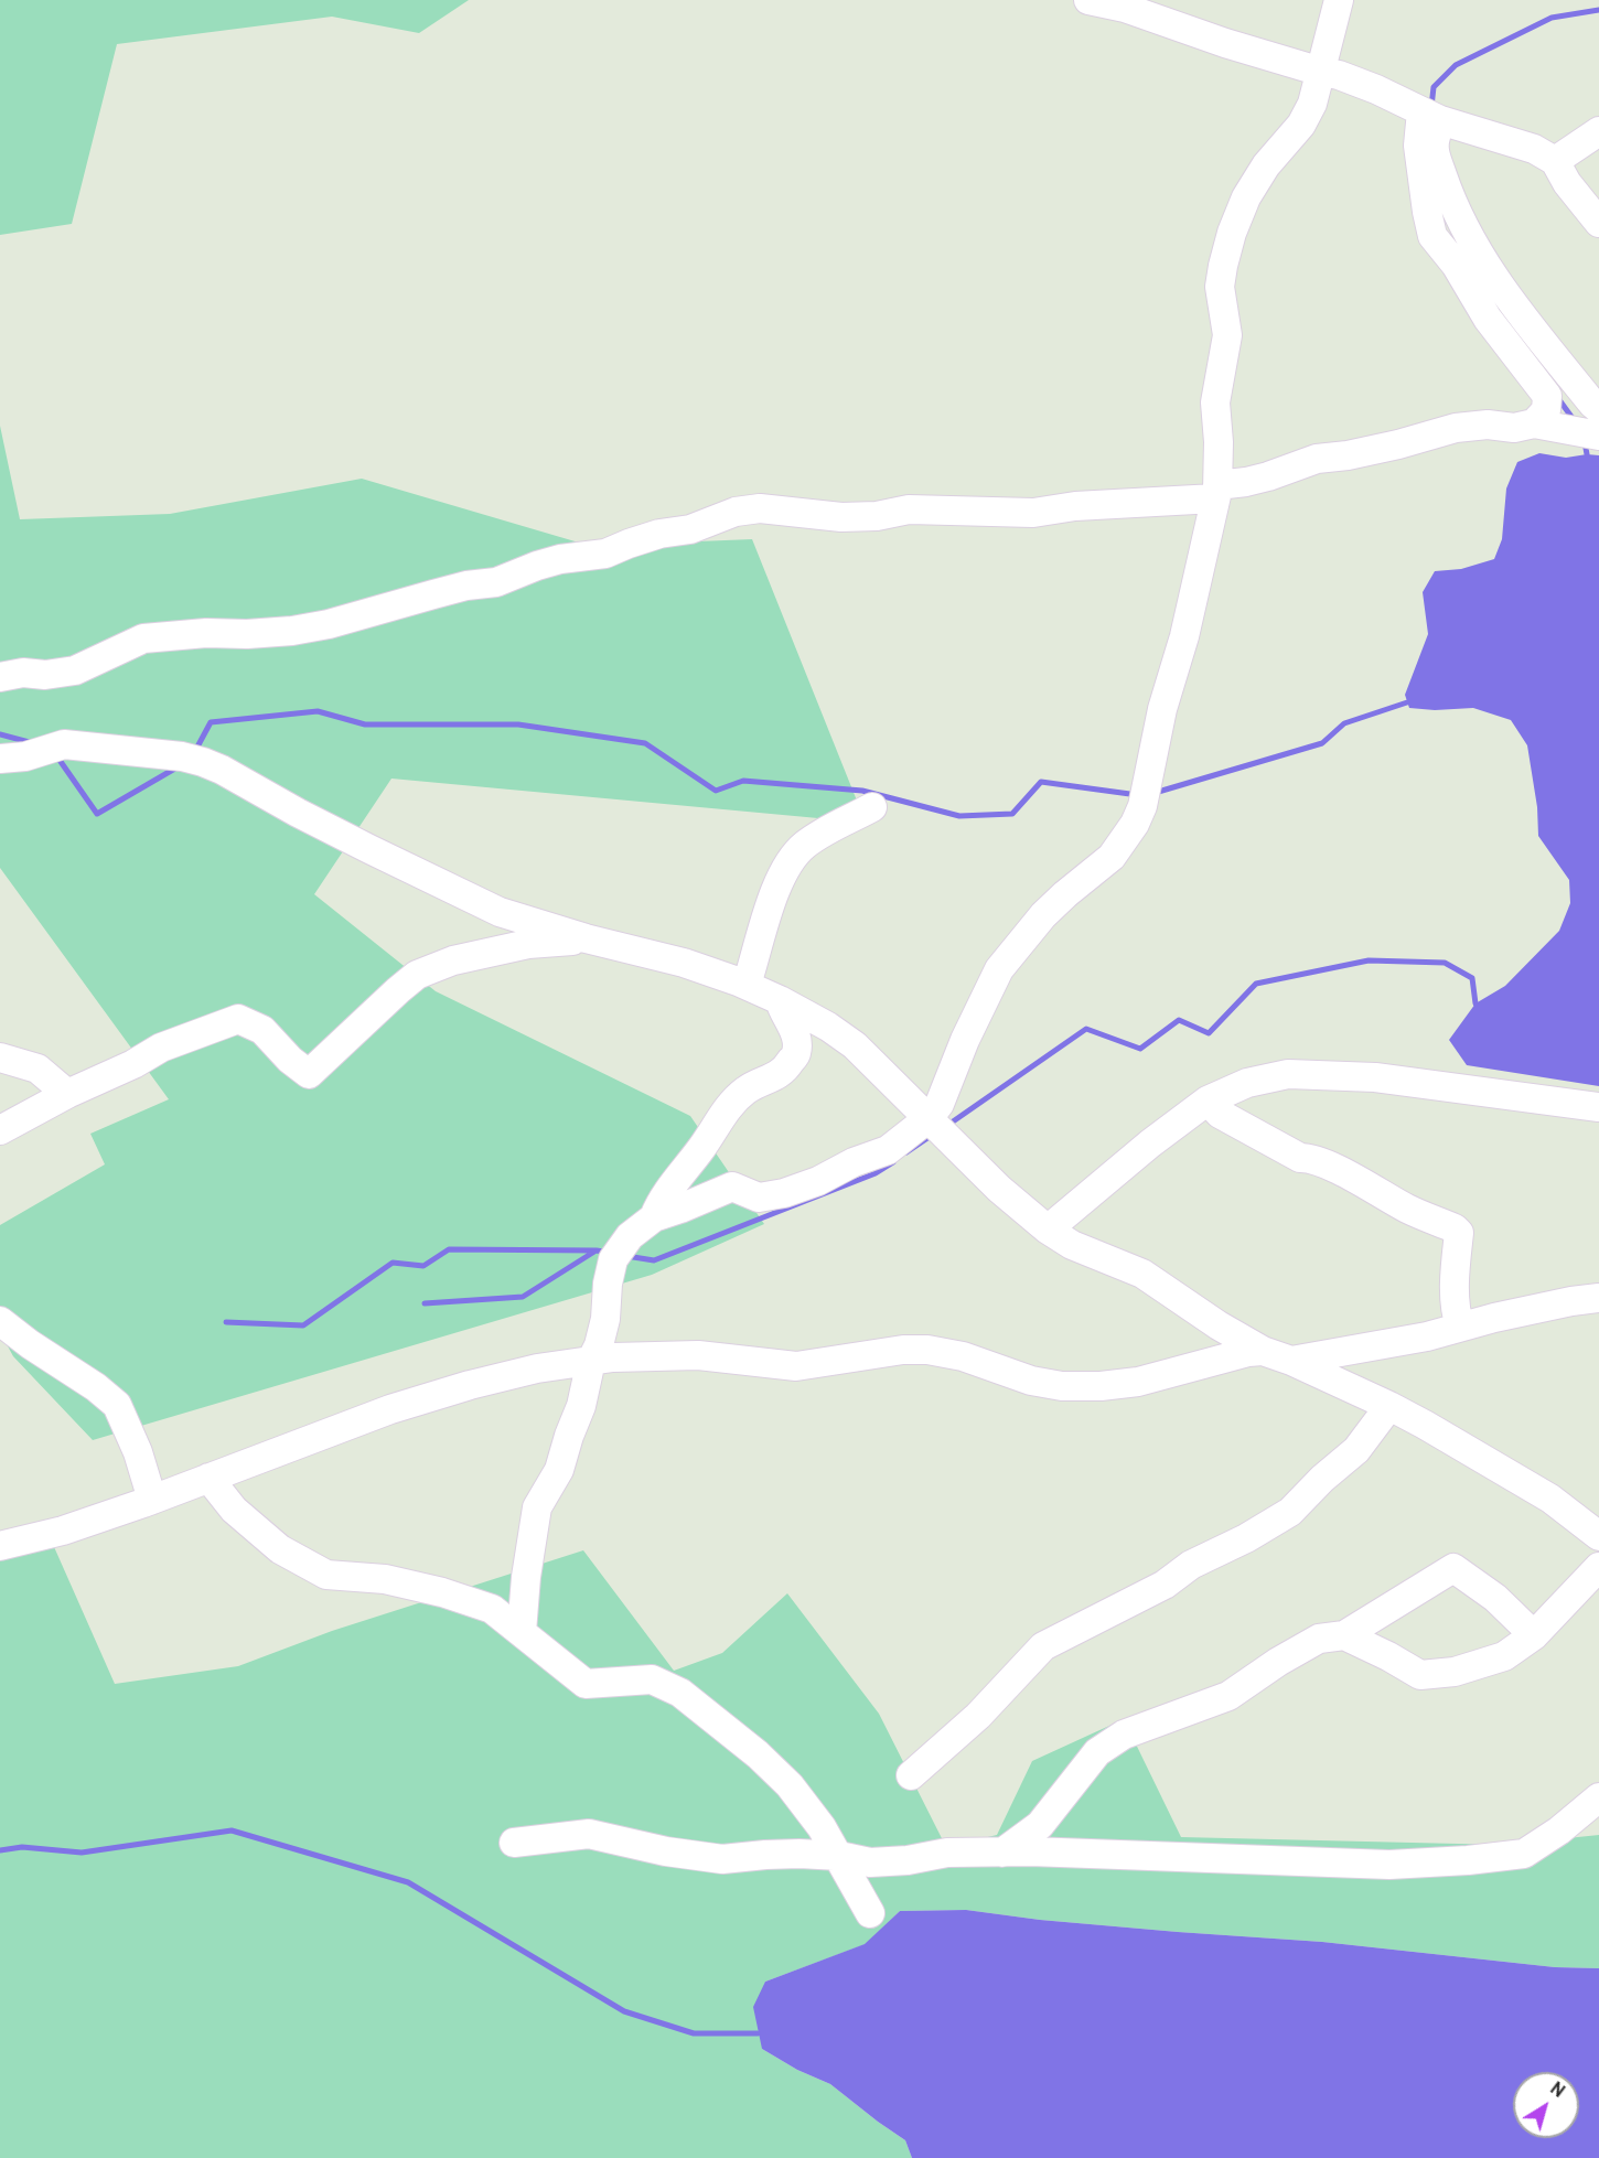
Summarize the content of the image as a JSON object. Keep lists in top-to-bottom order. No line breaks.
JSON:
{"north":"top right"}
